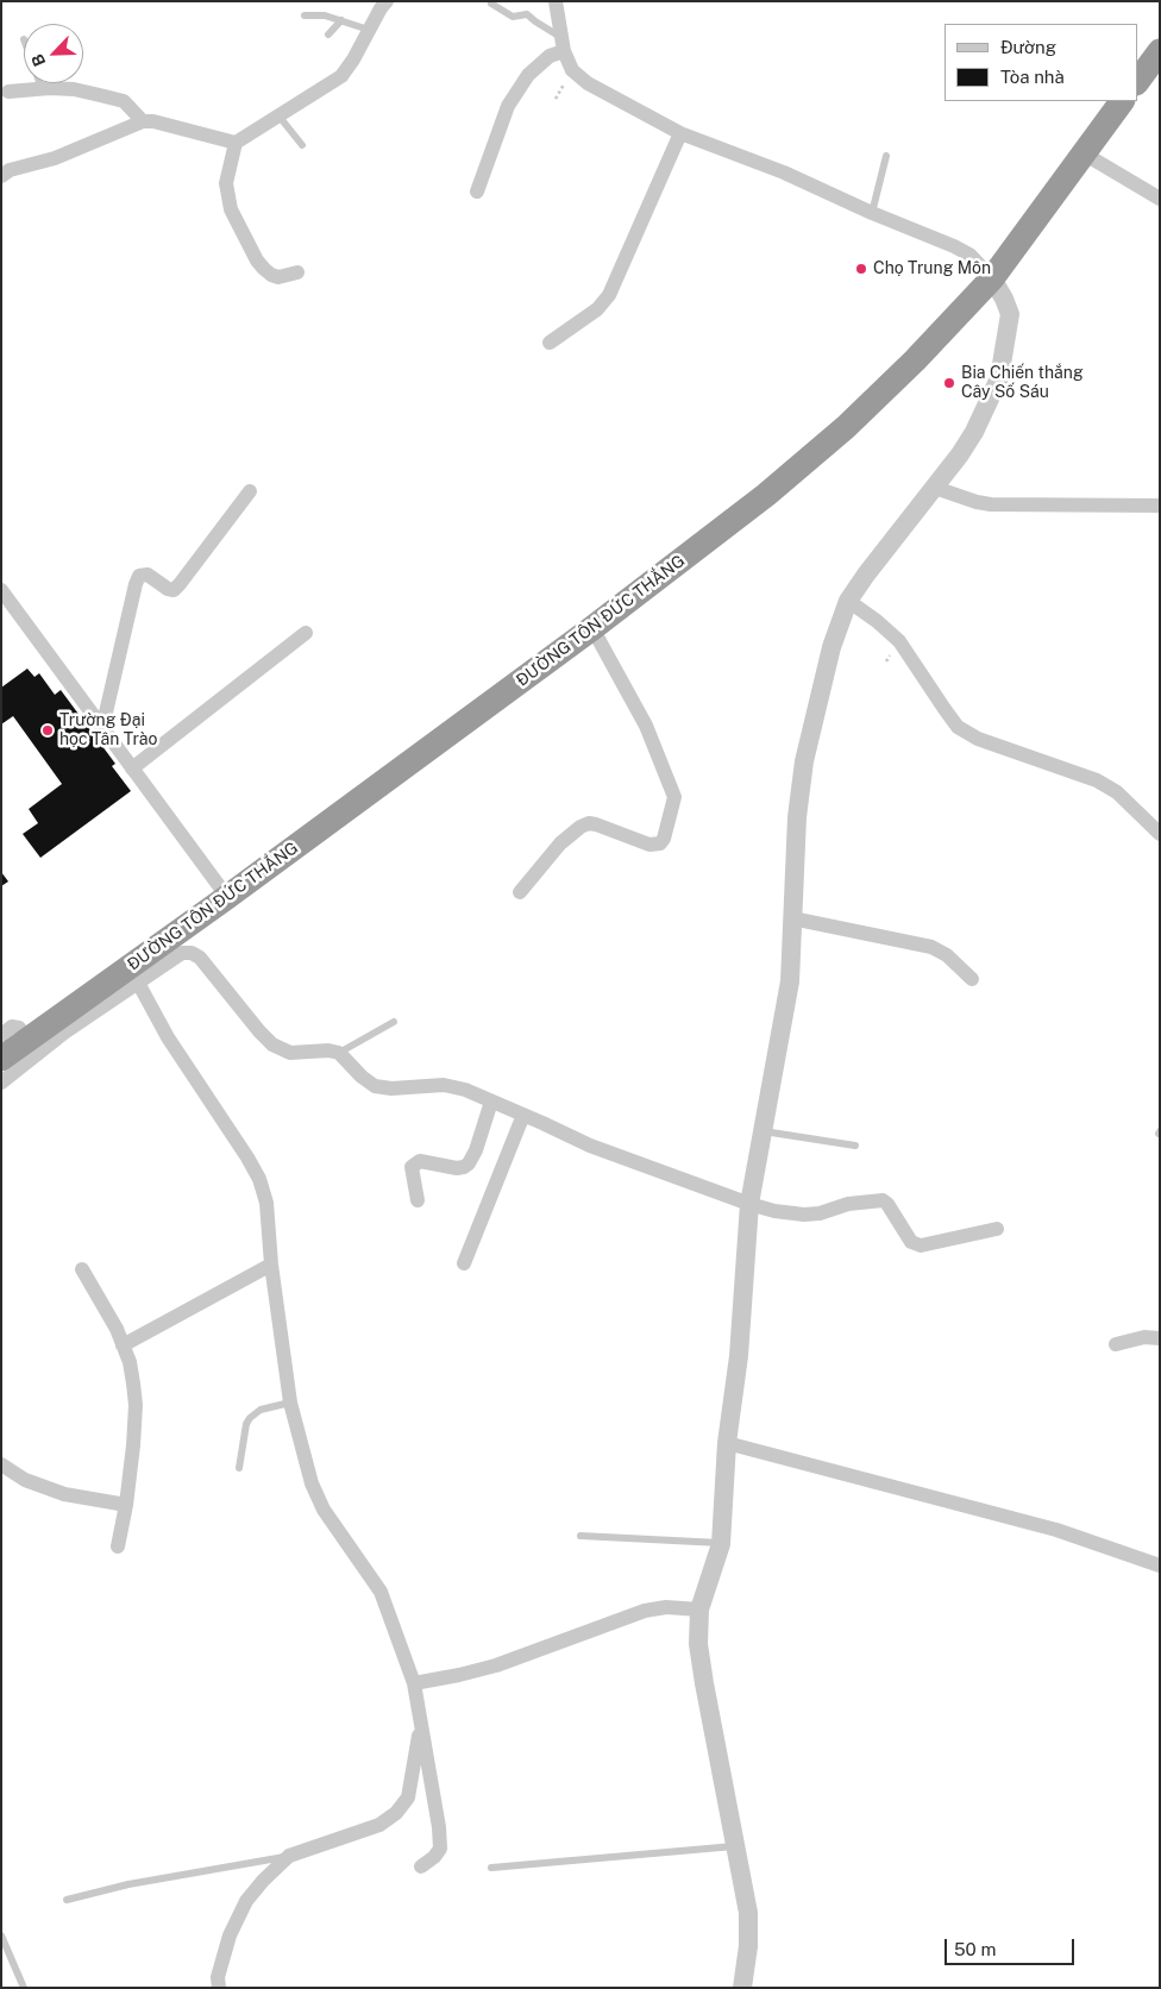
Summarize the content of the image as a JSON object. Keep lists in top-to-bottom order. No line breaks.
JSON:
{"streets":{"highway":["ĐƯỜNG TÔN ĐỨC THẮNG"]},"places":["Chọ Trung Môn","Bia Chiến thắng Cây Số Sáu","Trường Đại học Tân Trào"],"legend":["Đường","Tòa nhà"],"scale_bar":"50 m","north":"bottom left"}
